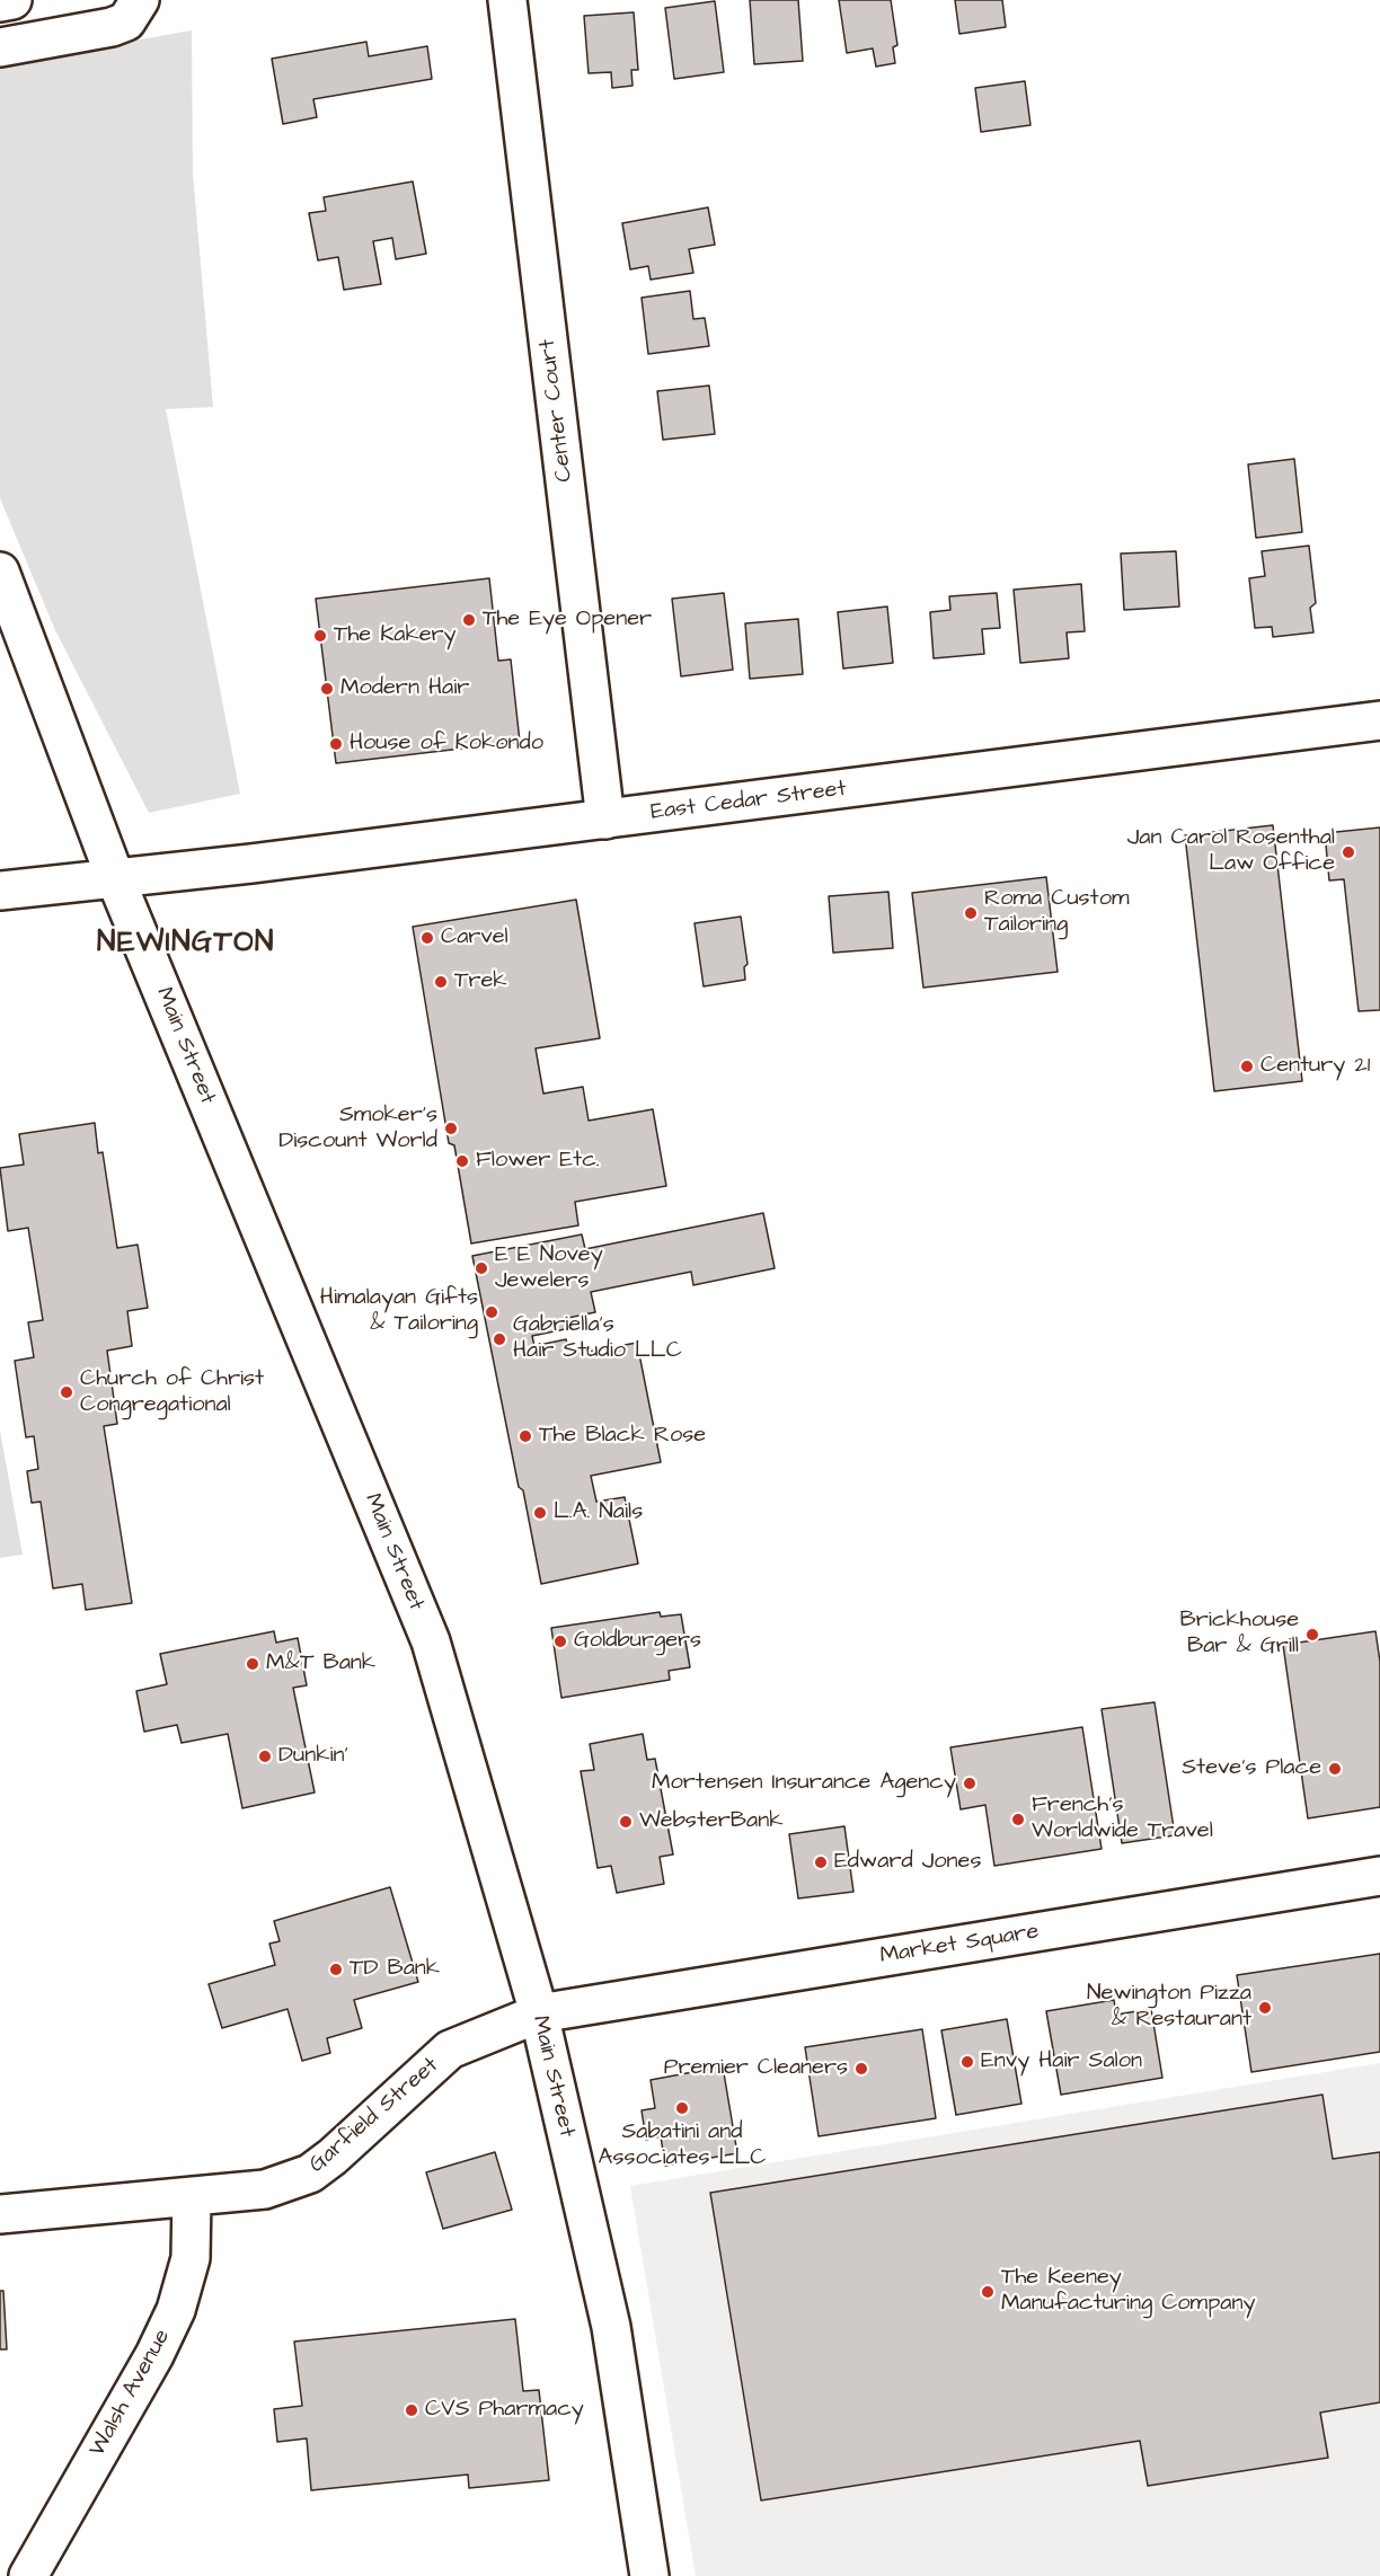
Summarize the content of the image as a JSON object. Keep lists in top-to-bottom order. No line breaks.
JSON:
{"streets":{"main road":["Center Court","East Cedar Street","Main Street","Market Square","Garfield Street","Walsh Avenue"]},"crossings":[["Center Court","East Cedar Street"],["East Cedar Street","Main Street"],["Main Street","Market Square"],["Main Street","Garfield Street"],["Market Square","Garfield Street"],["Garfield Street","Walsh Avenue"]],"districts":["NEWINGTON"],"places":["The Eye Opener","The Kakery","Modern Hair","House of Kokondo","Jan Carol Rosenthal Law Office","Roma Custom Tailoring","Carvel","Trek","Century 21","Smoker's Discount World","Flower Etc.","E E Novey Jewelers","Himalayan Gifts & Tailoring","Gabriella's Hair Studio LLC","Church of Christ Congregational","The Black Rose","L.A. Nails","Brickhouse Bar & Grill","Goldburgers","M&T Bank","Dunkin'","Steve's Place","Mortensen Insurance Agency","French's Worldwide Travel","WebsterBank","Edward Jones","TD Bank","Newington Pizza & Restaurant","Envy Hair Salon","Premier Cleaners","Sabatini and Associates LLC","The Keeney Manufacturing Company","CVS Pharmacy"]}
